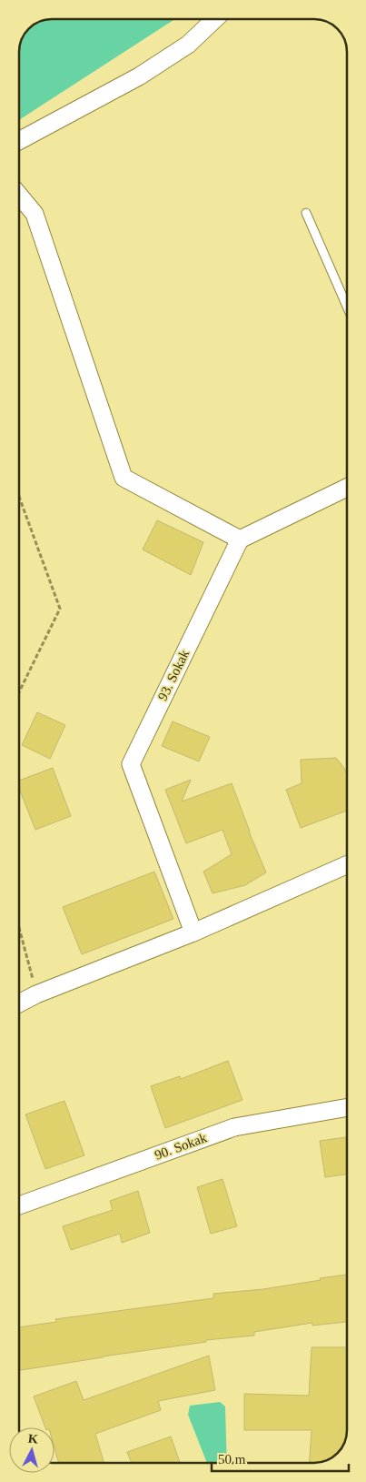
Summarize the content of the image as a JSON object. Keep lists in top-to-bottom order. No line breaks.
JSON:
{"streets":{"street":["93. Sokak","90. Sokak"]},"scale_bar":"50 m","north":"top"}
